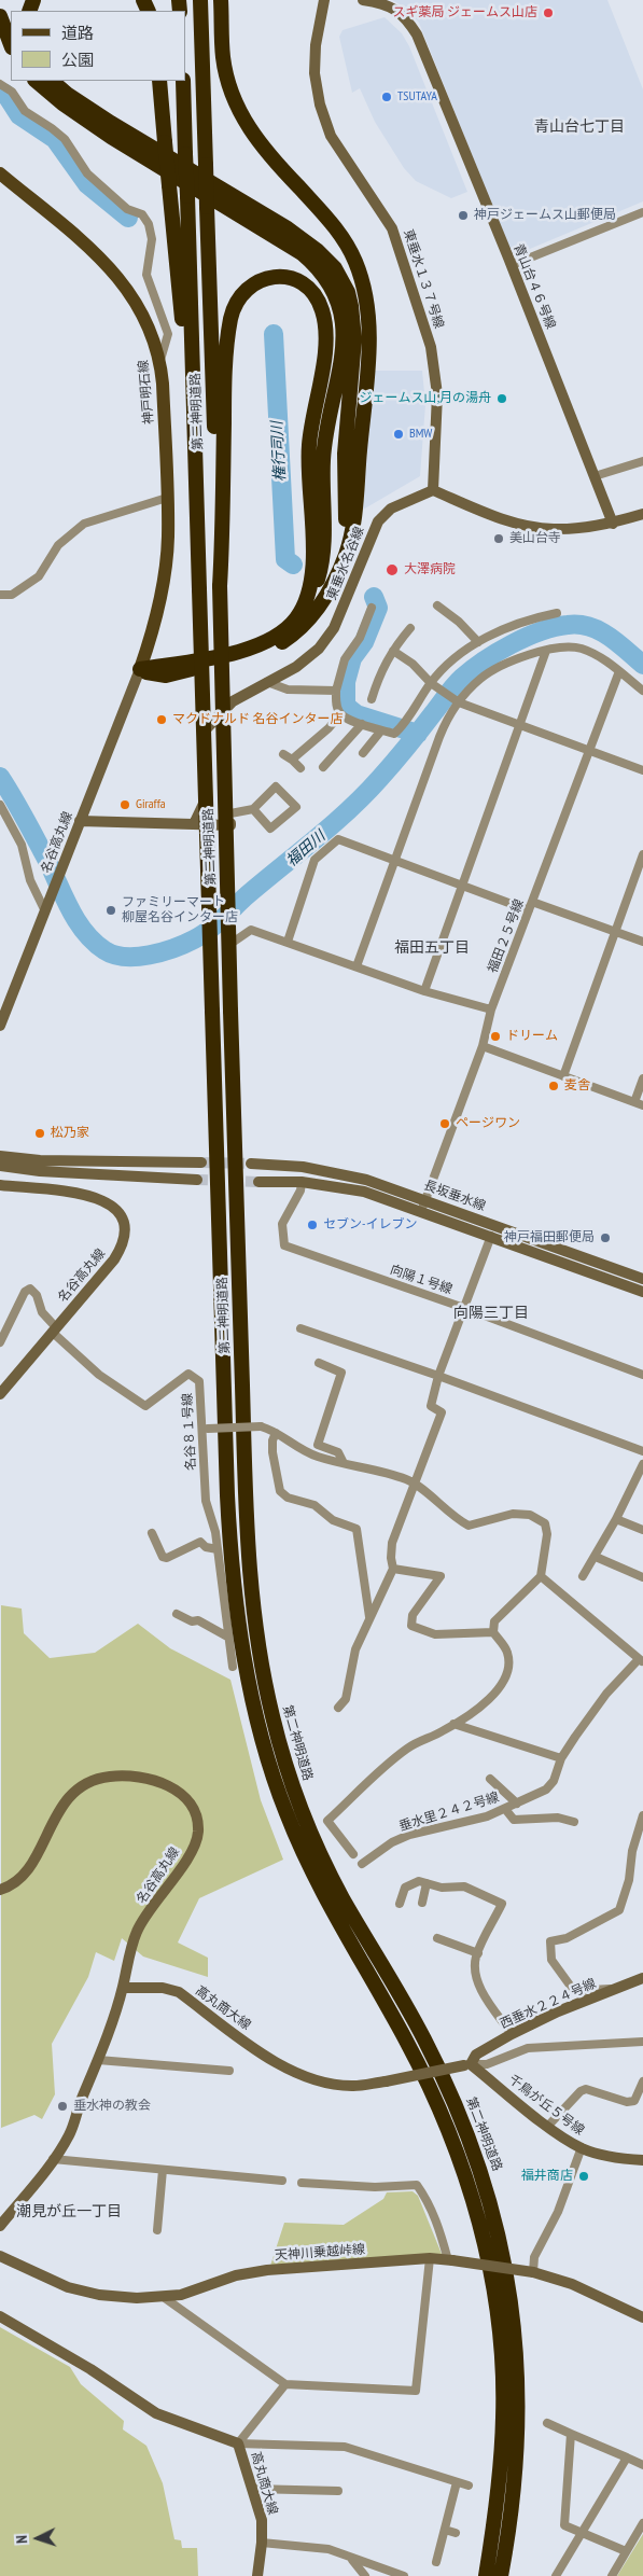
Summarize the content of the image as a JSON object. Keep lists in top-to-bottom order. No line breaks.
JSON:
{"streets":{"highway":["第二神明道路"],"main road":["神戸明石線"],"street":["東垂水１３７号線","青山台４６号線","東垂水名谷線","名谷高丸線","福田２５号線","長坂垂水線","向陽１号線","名谷８１号線","垂水里２４２号線","西垂水２２４号線","高丸商大線","千鳥が丘５号線","天神川乗越峠線"]},"crossings":[["東垂水１３７号線","東垂水名谷線"],["神戸明石線","名谷高丸線"],["名谷高丸線","名谷８１号線"],["名谷高丸線","高丸商大線"],["福田２５号線","長坂垂水線"],["長坂垂水線","向陽１号線"],["西垂水２２４号線","高丸商大線"],["西垂水２２４号線","千鳥が丘５号線"],["高丸商大線","千鳥が丘５号線"]],"districts":["青山台七丁目","福田五丁目","向陽三丁目","潮見が丘一丁目"],"water":["権行司川","福田川"],"places":["スギ薬局 ジェームス山店","TSUTAYA","神戸ジェームス山郵便局","ジェームス山;月の湯舟","BMW","美山台寺","大澤病院","マクドナルド 名谷インター店","Giraffa","ファミリーマート 柳屋名谷インター店","ドリーム","麦舎","ページワン","松乃家","セブン-イレブン","神戸福田郵便局","垂水神の教会","福井商店"],"legend":["道路","公園"],"north":"left"}
